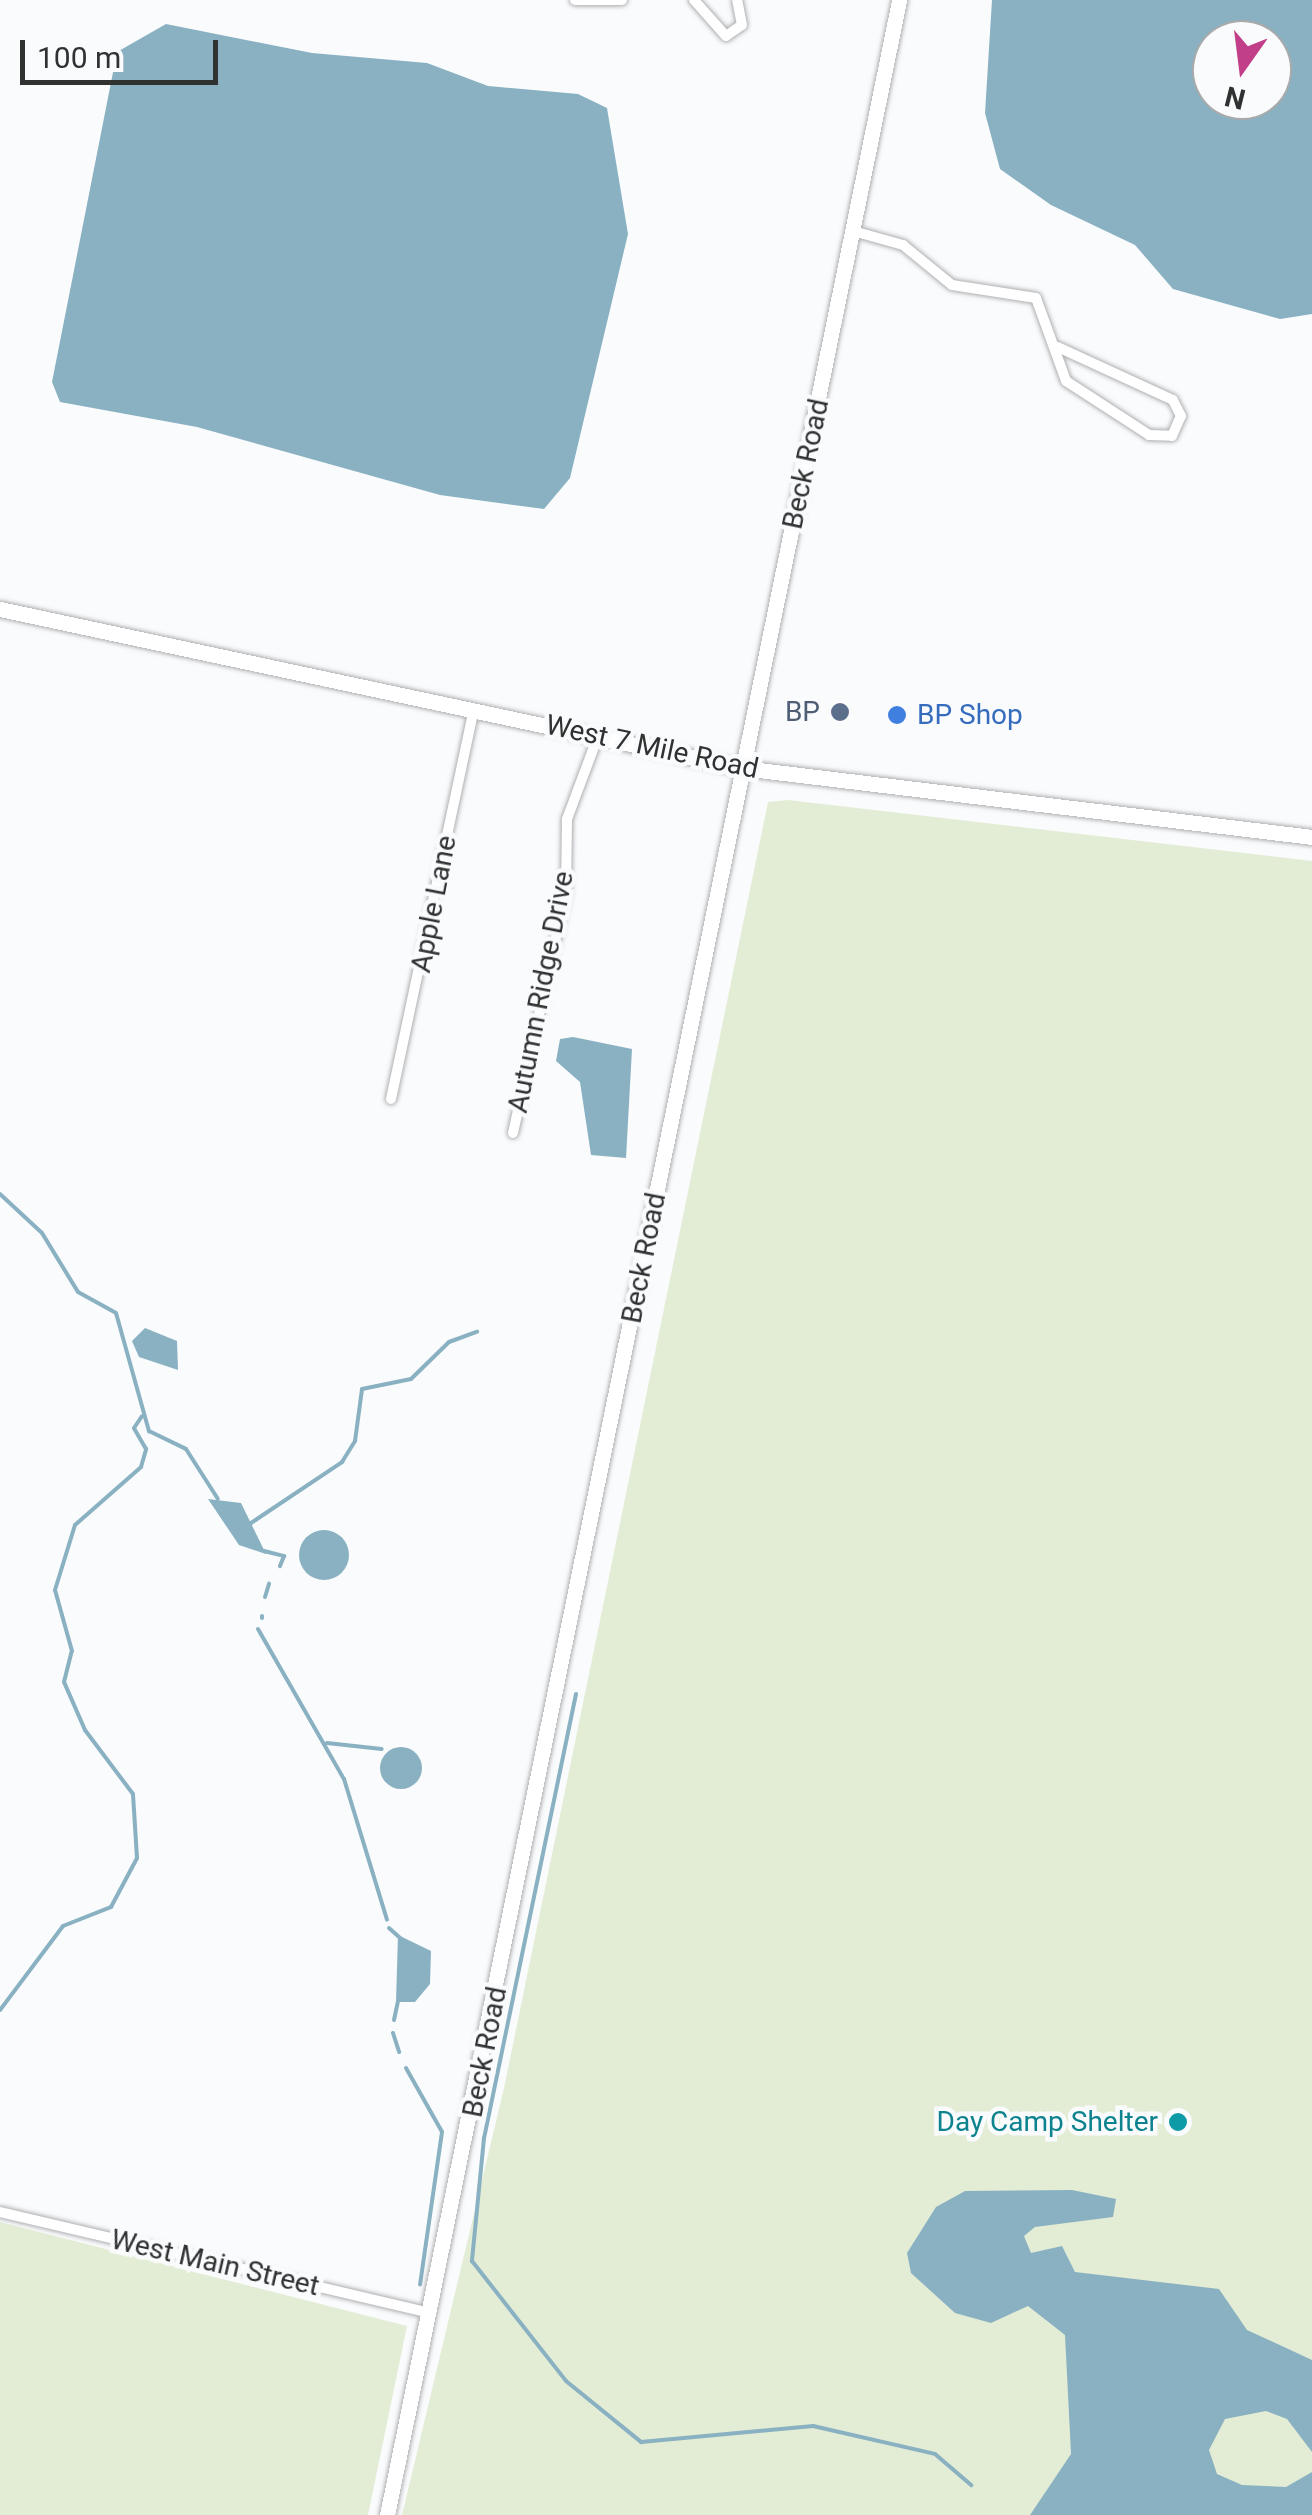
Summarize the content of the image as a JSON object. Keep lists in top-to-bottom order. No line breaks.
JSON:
{"streets":{"main road":["Beck Road","West 7 Mile Road"],"street":["Apple Lane","Autumn Ridge Drive","West Main Street"]},"crossings":[["Beck Road","West 7 Mile Road"],["Beck Road","West Main Street"],["West 7 Mile Road","Apple Lane"],["West 7 Mile Road","Autumn Ridge Drive"]],"places":["BP","BP Shop","Day Camp Shelter"],"scale_bar":"100 m","north":"bottom"}
